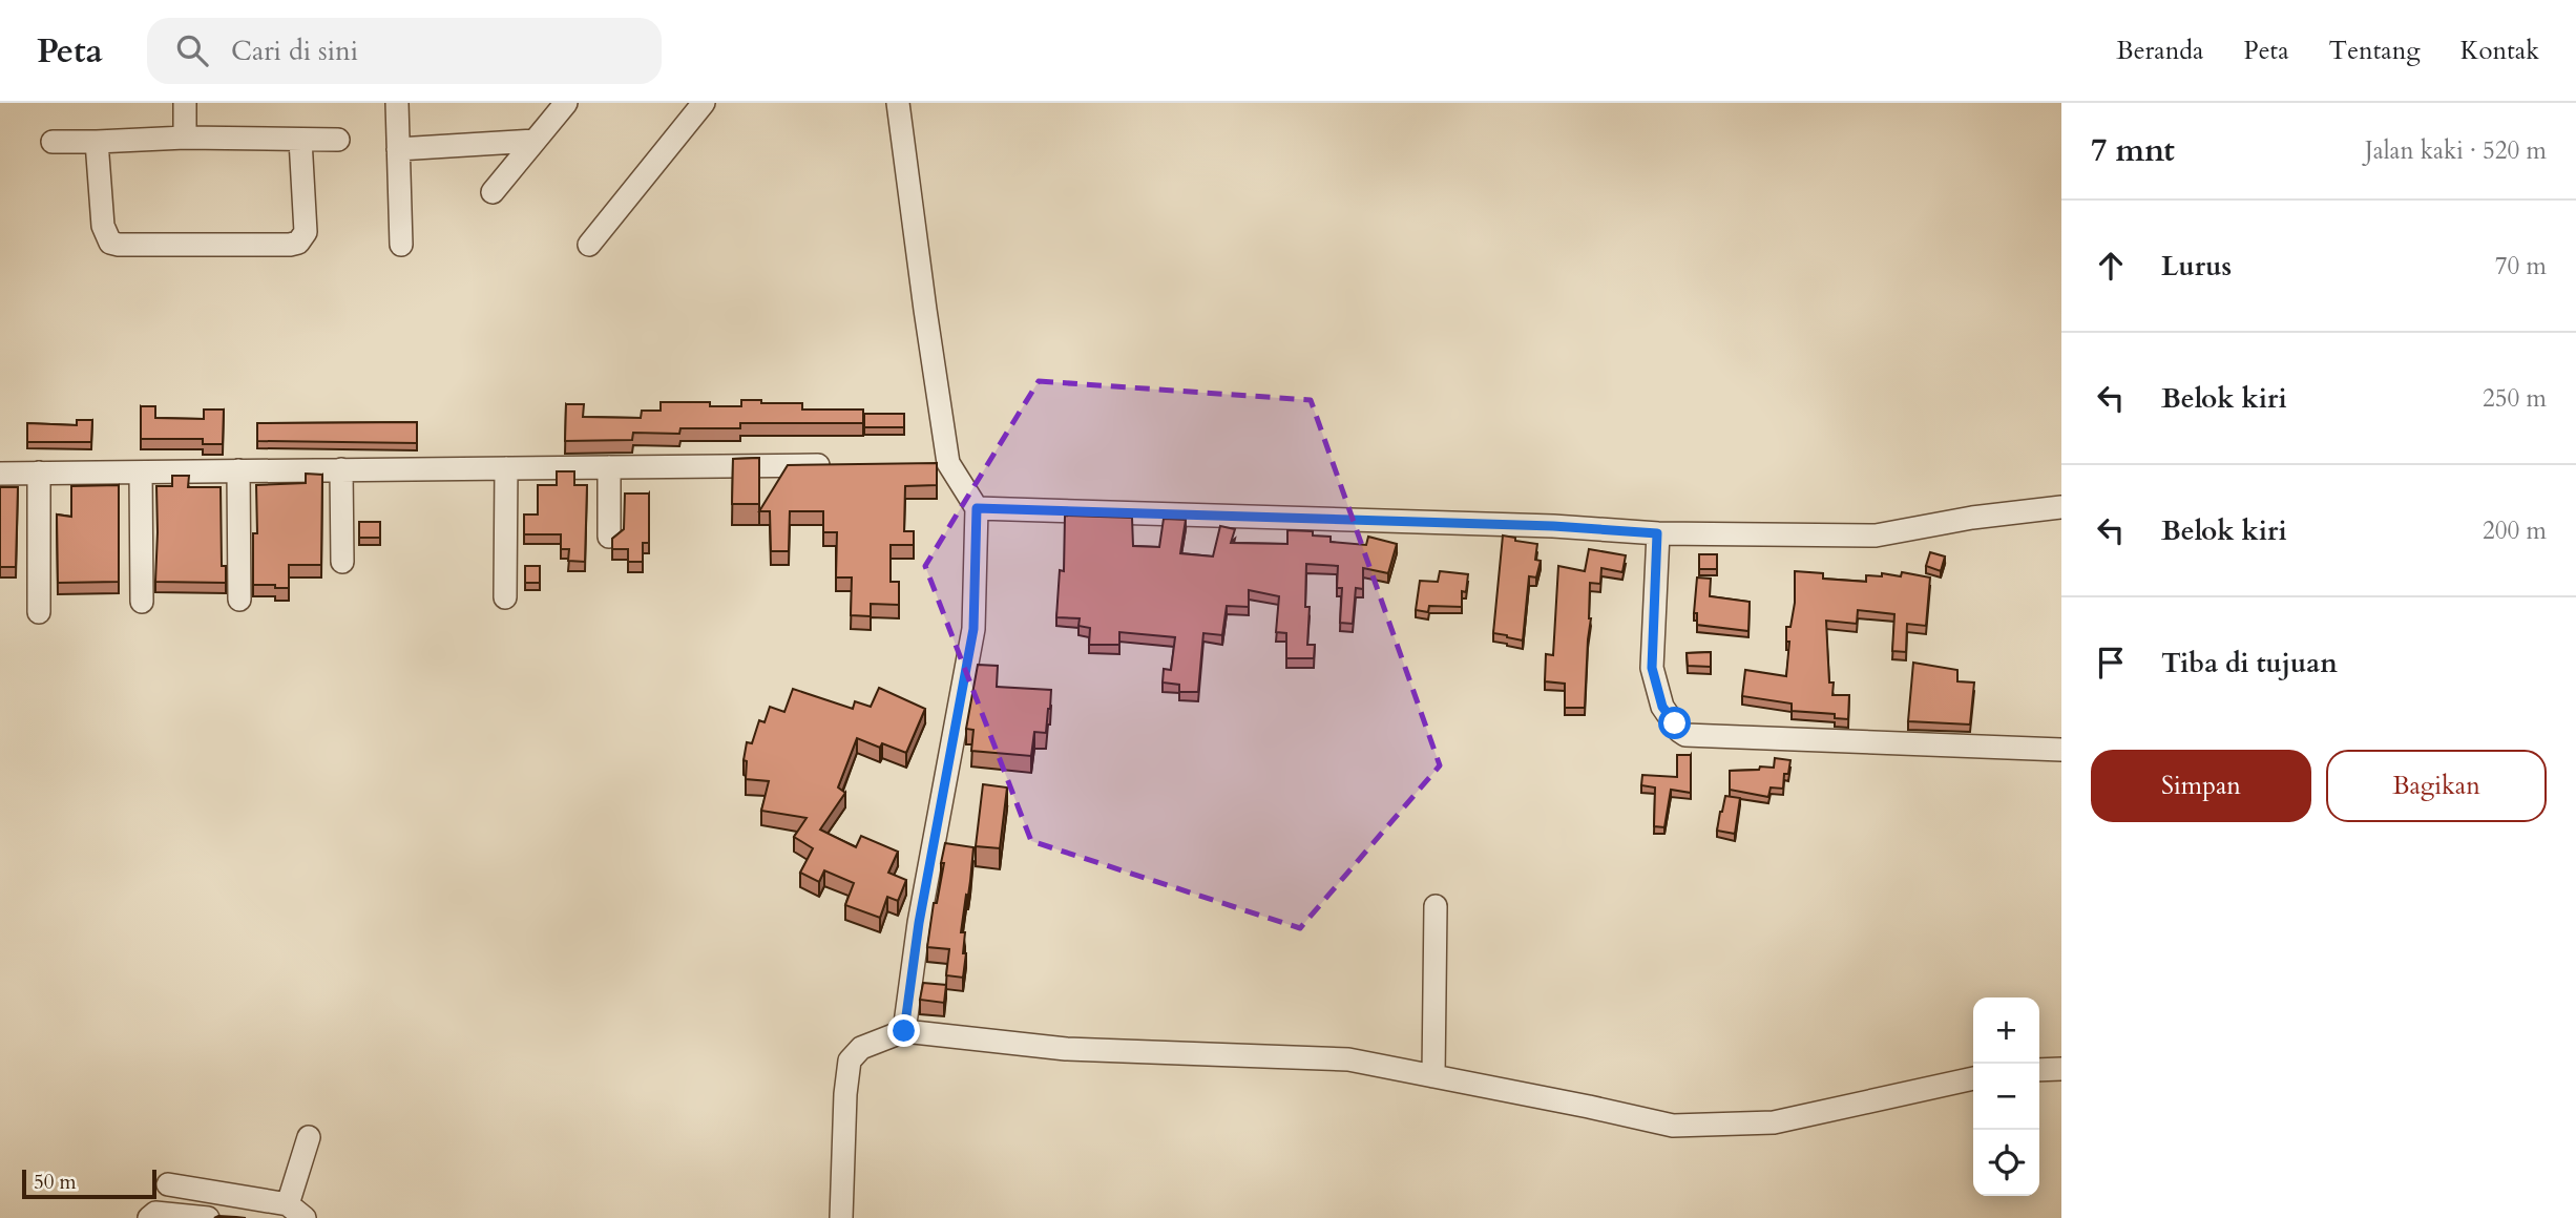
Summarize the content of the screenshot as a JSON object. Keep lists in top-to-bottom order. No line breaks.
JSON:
{"scale_bar":"50 m","page":{"header":"Peta","search":"Cari di sini","nav":["Beranda","Peta","Tentang","Kontak"],"heading":["7 mnt","Jalan kaki · 520 m"],"list":[["Lurus","70 m"],["Belok kiri","250 m"],["Belok kiri","200 m"],"Tiba di tujuan"],"buttons":["Simpan","Bagikan"],"map_buttons":["+","−"],"scale":"50 m"}}
